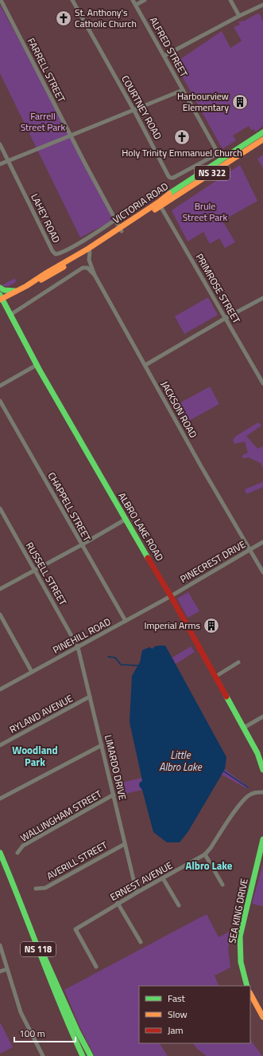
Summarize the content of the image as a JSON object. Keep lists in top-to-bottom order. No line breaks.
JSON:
{"streets":{"main road":["NS 322","VICTORIA ROAD","ALBRO LAKE ROAD","SEA KING DRIVE","NS 118"],"street":["ALFRED STREET","FARRELL STREET","COURTNEY ROAD","LAHEY ROAD","PRIMROSE STREET","JACKSON ROAD","CHAPPELL STREET","PINECREST DRIVE","RUSSELL STREET","PINEHILL ROAD","RYLAND AVENUE","LIMARDO DRIVE","WALLINGHAM STREET","AVERILL STREET","ERNEST AVENUE"]},"crossings":[["ALFRED STREET","COURTNEY ROAD"],["FARRELL STREET","VICTORIA ROAD"],["FARRELL STREET","LAHEY ROAD"],["VICTORIA ROAD","PRIMROSE STREET"],["VICTORIA ROAD","JACKSON ROAD"],["VICTORIA ROAD","ALBRO LAKE ROAD"],["JACKSON ROAD","PINECREST DRIVE"],["CHAPPELL STREET","PINEHILL ROAD"],["ALBRO LAKE ROAD","PINECREST DRIVE"],["ALBRO LAKE ROAD","PINEHILL ROAD"],["PINECREST DRIVE","PINEHILL ROAD"],["RUSSELL STREET","PINEHILL ROAD"],["RUSSELL STREET","LIMARDO DRIVE"],["PINEHILL ROAD","LIMARDO DRIVE"],["RYLAND AVENUE","LIMARDO DRIVE"],["LIMARDO DRIVE","WALLINGHAM STREET"],["LIMARDO DRIVE","AVERILL STREET"],["LIMARDO DRIVE","ERNEST AVENUE"]],"districts":["Woodland Park","Albro Lake"],"water":["Little Albro Lake"],"parks":["Farrell Street Park","Brule Street Park"],"places":{"church":["St. Anthony's Catholic Church","Holy Trinity Emmanuel Church"],"building":["Harbourview Elementary","Imperial Arms"]},"legend":["Fast","Slow","Jam"],"scale_bar":"100 m"}
